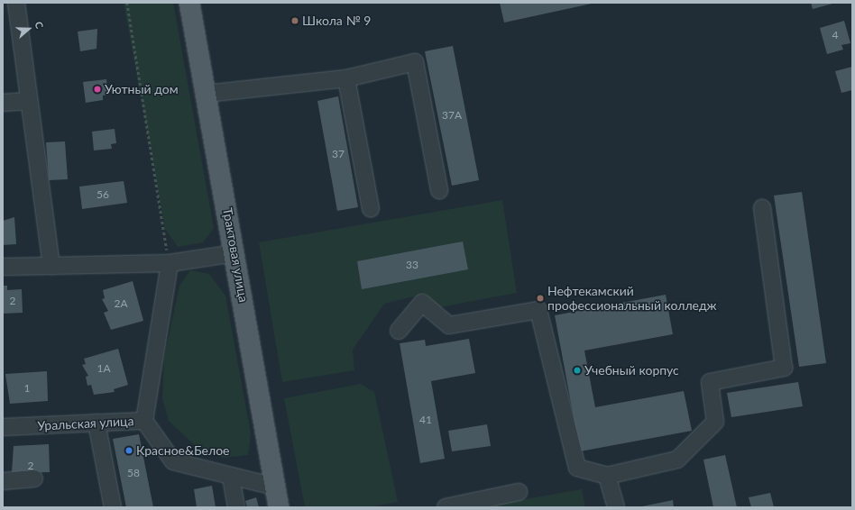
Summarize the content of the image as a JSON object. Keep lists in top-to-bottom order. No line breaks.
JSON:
{"streets":{"main road":["Трактовая улица"],"street":["Уральская улица"]},"crossings":[["Трактовая улица","Уральская улица"]],"places":["Школа № 9","Уютный дом","Нефтекамский профессиональный колледж","Учебный корпус","Красное&Белое"],"house_numbers":["4","37А","37","56","33","2","2А","1А","1","41","2","58"],"north":"right"}
